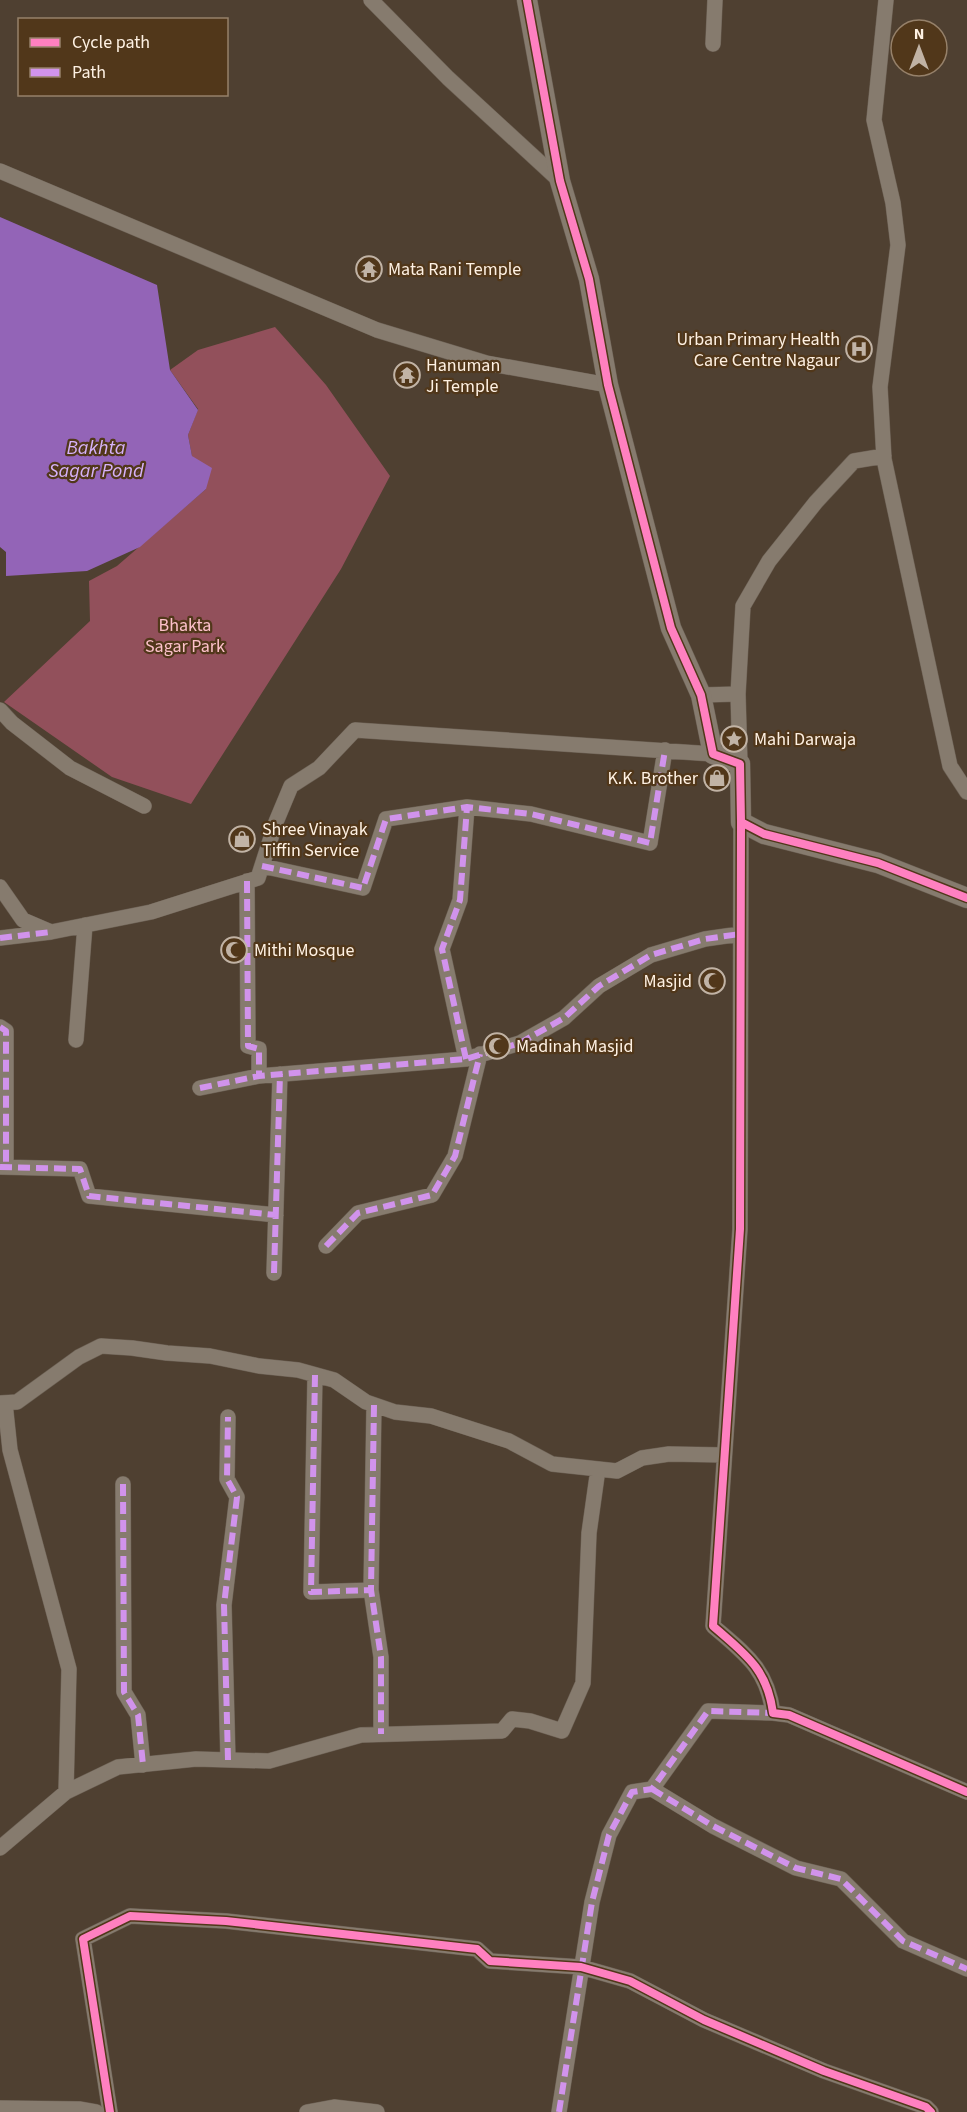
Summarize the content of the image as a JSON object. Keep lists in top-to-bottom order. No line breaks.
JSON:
{"water":["Bakhta Sagar Pond"],"parks":["Bhakta Sagar Park"],"places":{"temple":["Mata Rani Temple","Hanuman Ji Temple"],"hospital":["Urban Primary Health Care Centre Nagaur"],"place":["Mahi Darwaja"],"shop":["K.K. Brother","Shree Vinayak Tiffin Service"],"mosque":["Mithi Mosque","Masjid","Madinah Masjid"]},"legend":["Cycle path","Path"],"north":"top"}
